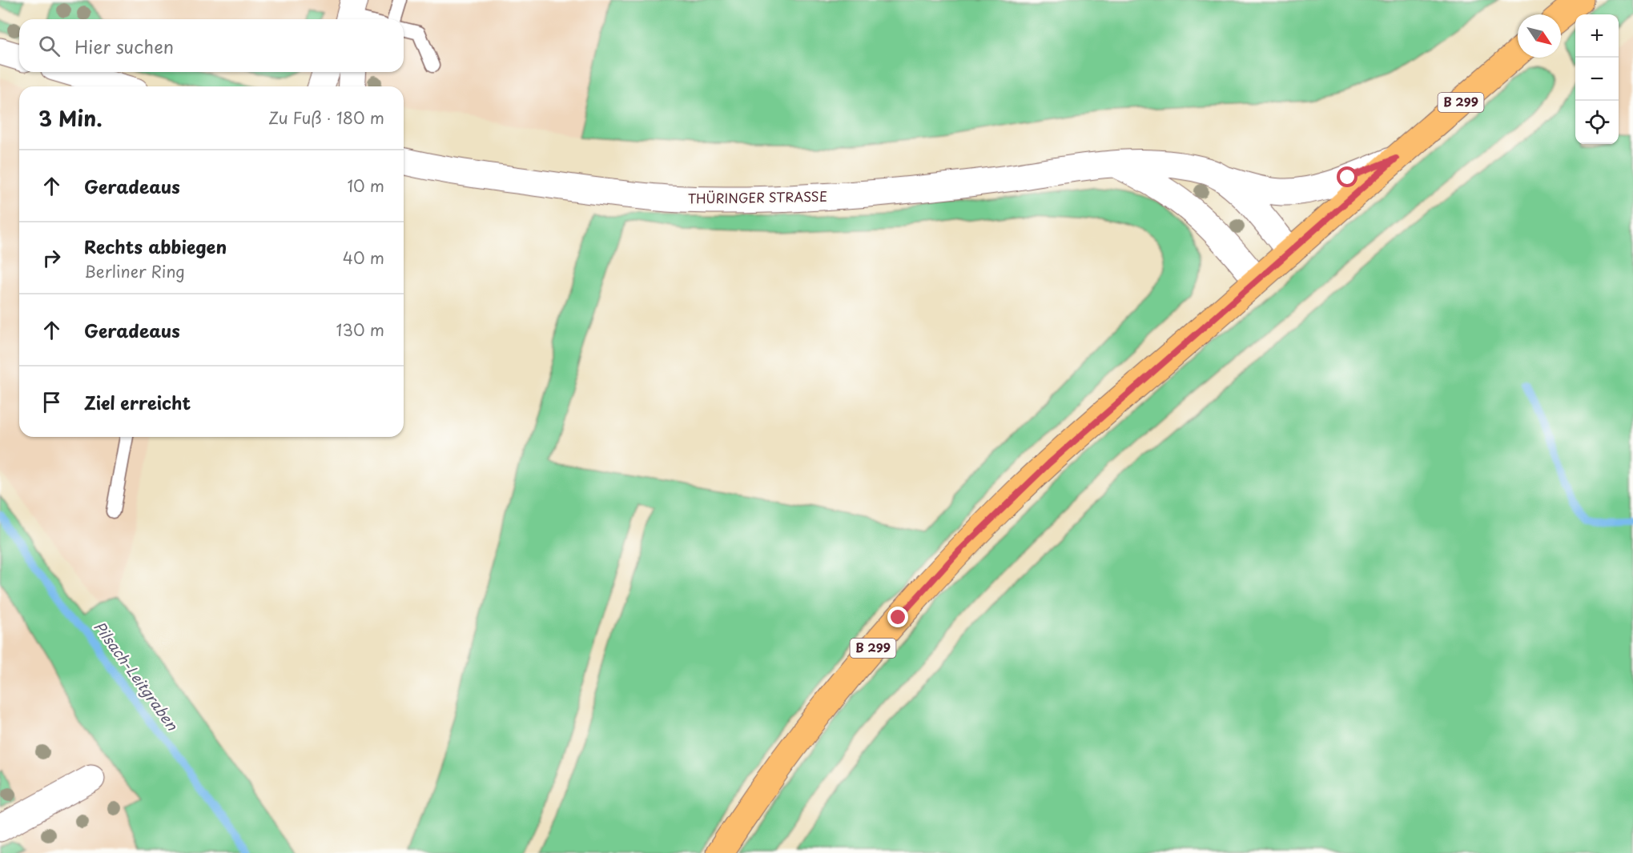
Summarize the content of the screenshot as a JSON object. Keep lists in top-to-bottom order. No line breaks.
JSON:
{"streets":{"main road":["B 299"],"street":["THÜRINGER STRASSE"]},"crossings":[["B 299","THÜRINGER STRASSE"]],"water":["Pilsach-Leitgraben"],"north":"bottom right","page":{"map_buttons":["+","−"],"search":"Hier suchen","heading":["3 Min.","Zu Fuß · 180 m"],"list":[["Geradeaus","10 m"],["Rechts abbiegen","Berliner Ring","40 m"],["Geradeaus","130 m"],"Ziel erreicht"]}}
